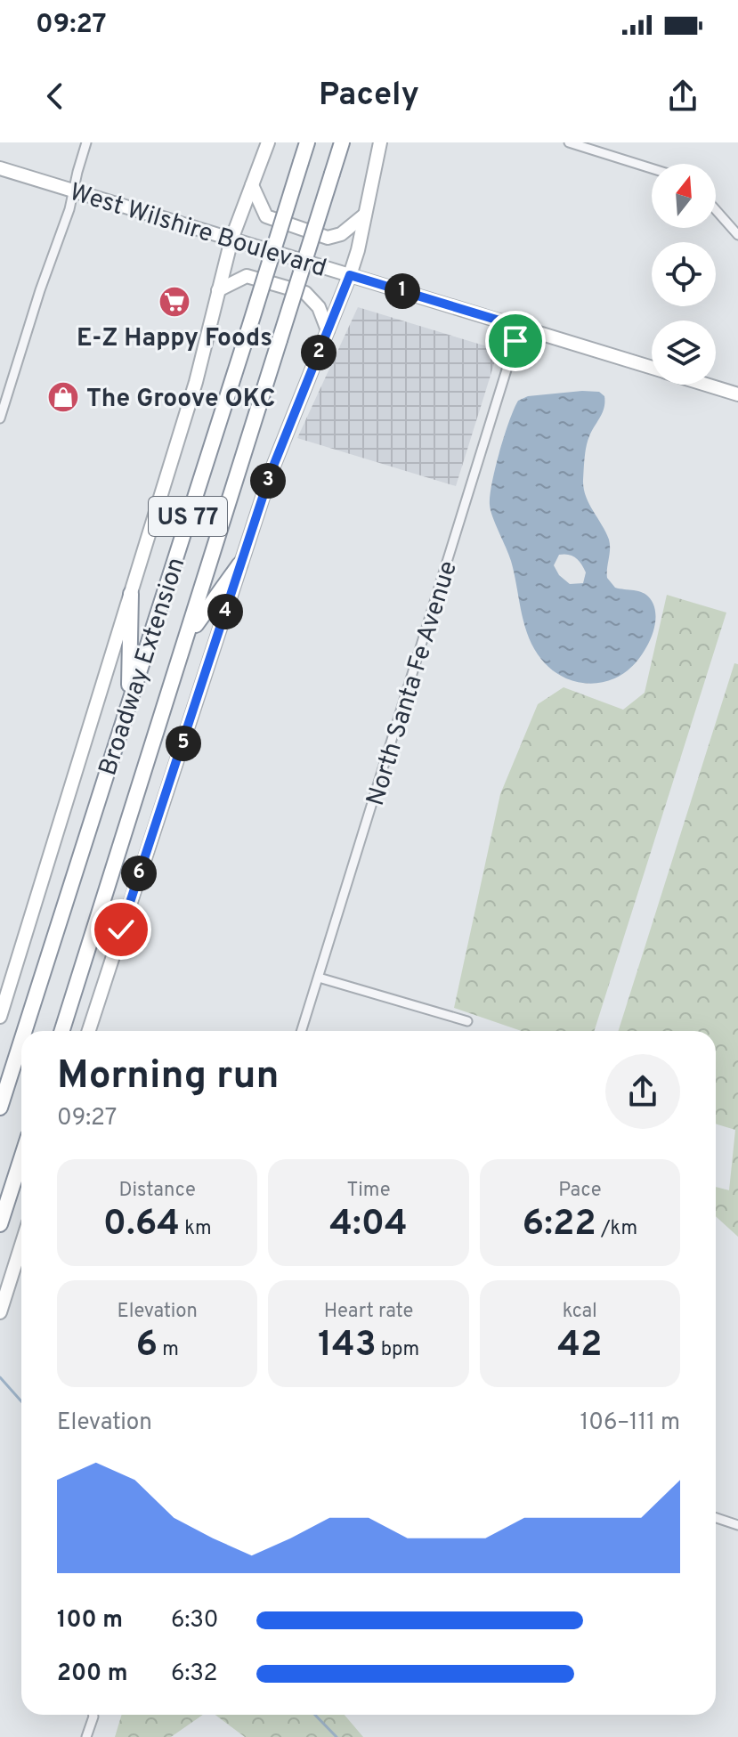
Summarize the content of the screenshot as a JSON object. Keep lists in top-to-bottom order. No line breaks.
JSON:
{"streets":{"highway":["US 77","Broadway Extension"],"main road":["West Wilshire Boulevard"],"street":["North Santa Fe Avenue"]},"crossings":[["West Wilshire Boulevard","Broadway Extension"],["West Wilshire Boulevard","North Santa Fe Avenue"]],"places":{"supermarket":["E-Z Happy Foods"],"shop":["The Groove OKC"]},"north":"top","page":{"status":"09:27","header":"Pacely","pins":["1","2","3","4","5","6"],"heading":["Morning run","09:27"],"stats":[["Distance","0.64 km"],["Time","4:04"],["Pace","6:22 /km"],["Elevation","6 m"],["Heart rate","143 bpm"],["kcal","42"]],"chart":["Elevation","106–111 m"],"list":[{"name":"100 m","note":"6:30"},{"name":"200 m","note":"6:32"}]}}
